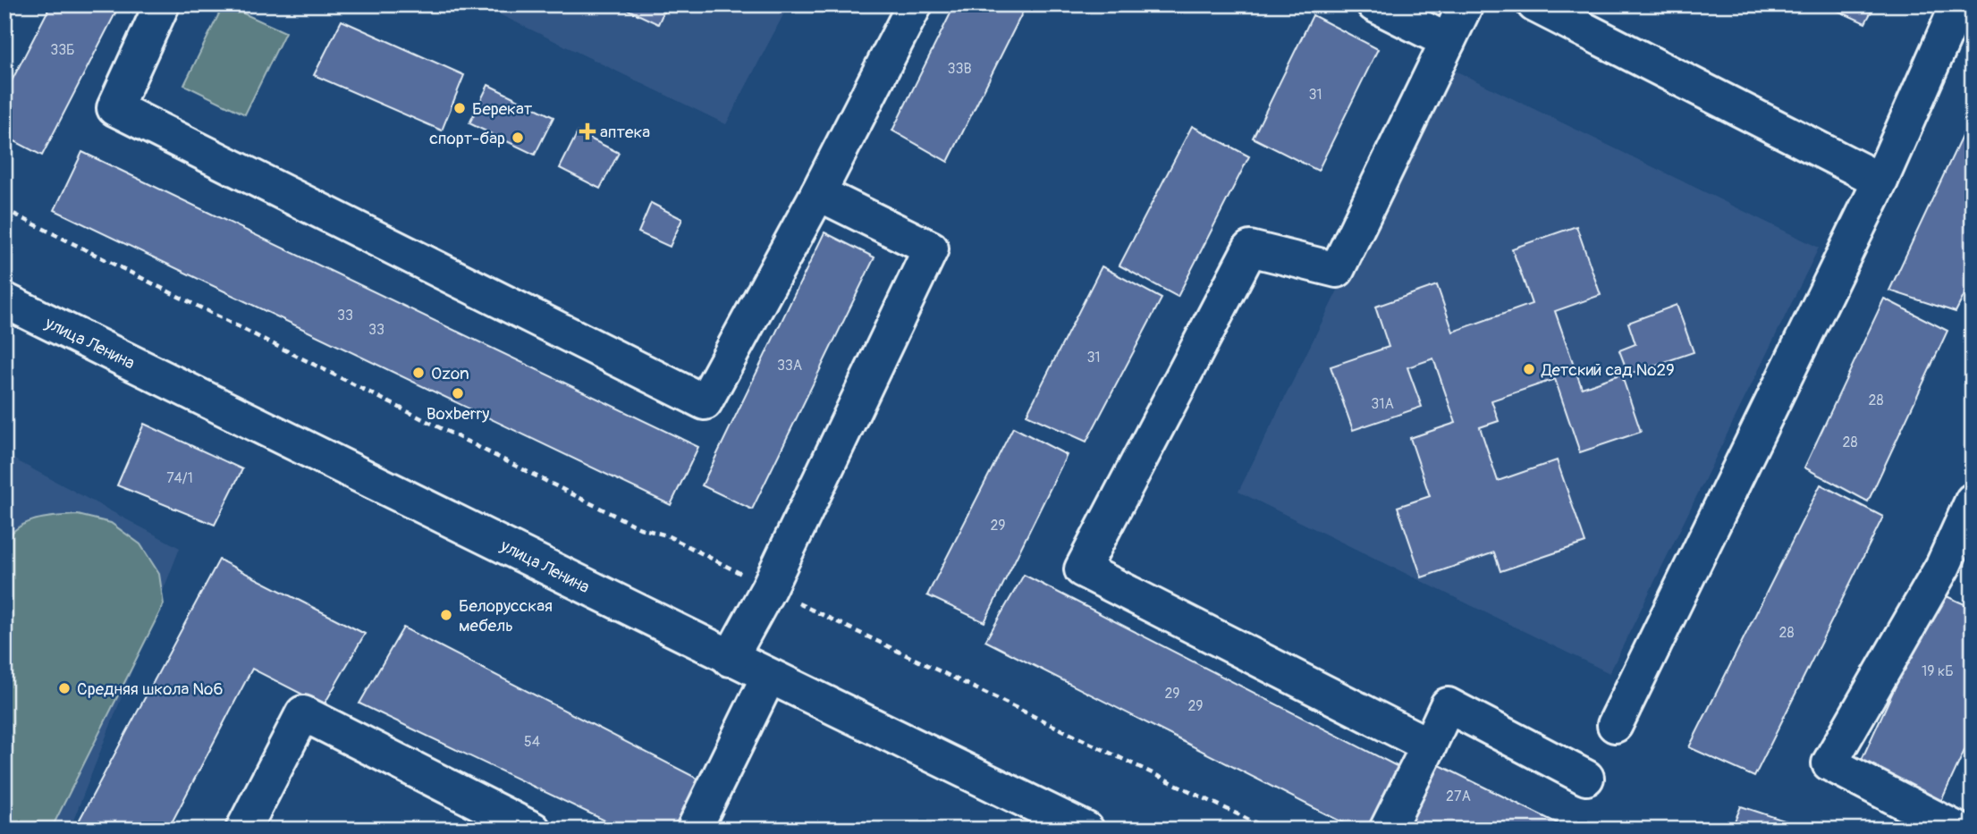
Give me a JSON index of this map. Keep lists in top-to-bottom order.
{
  "streets": {
    "street": ["улица Ленина"]
  },
  "places": {
    "other": [
      "Берекат",
      "спорт-бар",
      "Детский сад №29",
      "Ozon",
      "Boxberry",
      "Белорусская мебель",
      "Средняя школа №6"
    ],
    "health": ["аптека"]
  },
  "house_numbers": [
    "33Б",
    "33В",
    "31",
    "33",
    "33",
    "31",
    "33А",
    "28",
    "31А",
    "28",
    "74/1",
    "29",
    "28",
    "19 кБ",
    "29",
    "29",
    "54",
    "27А"
  ]
}
